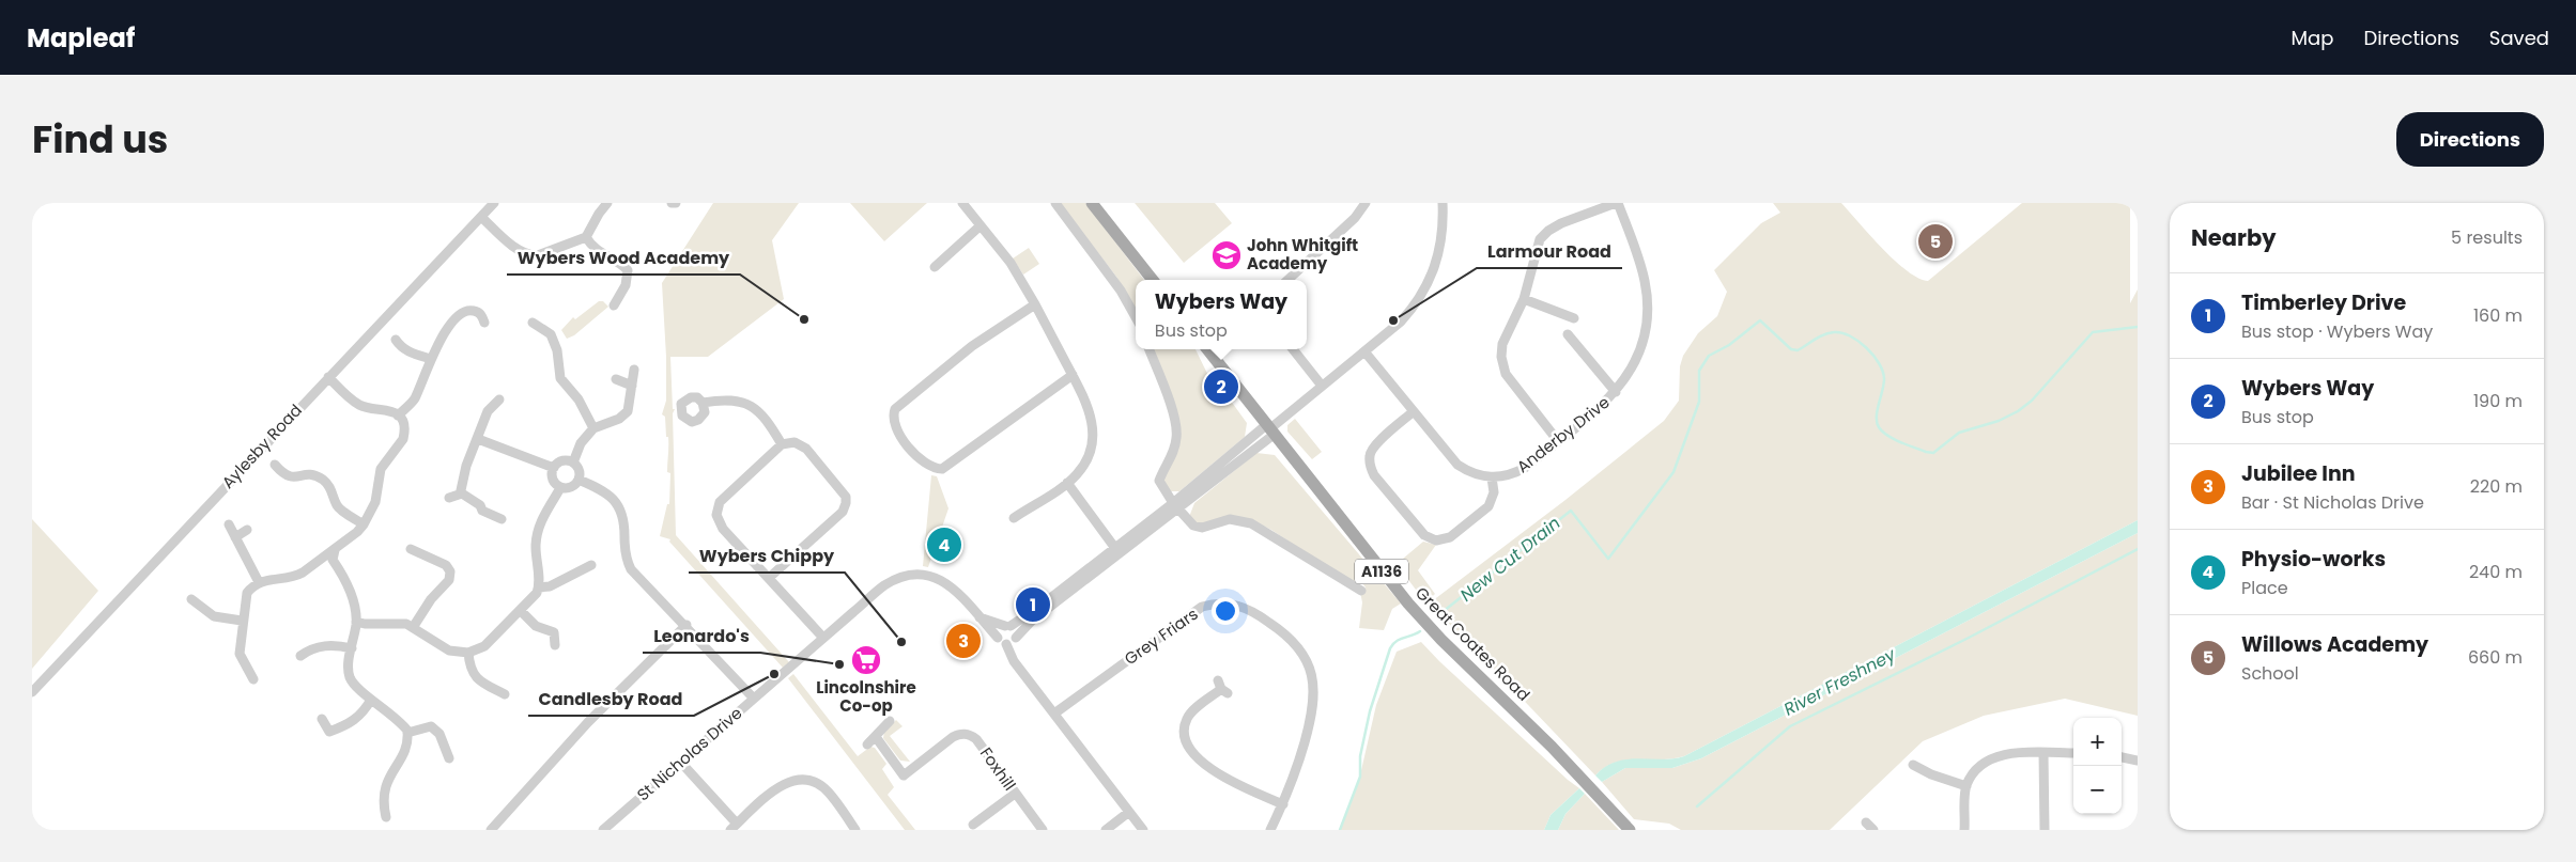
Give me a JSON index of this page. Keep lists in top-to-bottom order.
{
  "streets": {
    "main road": ["A1136", "Great Coates Road"],
    "street": [
      "Anderby Drive",
      "Aylesby Road",
      "Grey Friars",
      "St Nicholas Drive",
      "Foxhill"
    ]
  },
  "water": ["New Cut Drain", "River Freshney"],
  "places": {
    "school or university": ["John Whitgift Academy"],
    "other": [
      "Wybers Wood Academy",
      "Larmour Road",
      "Wybers Chippy",
      "Leonardo's",
      "Candlesby Road"
    ],
    "supermarket": ["Lincolnshire Co-op"]
  },
  "page": {
    "header": "Mapleaf",
    "nav": ["Map", "Directions", "Saved"],
    "title": "Find us",
    "buttons": "Directions",
    "heading": ["Nearby", "5 results"],
    "pins": [
      "5",
      "2",
      "4",
      "1",
      "3"
    ],
    "list": [
      {
        "mark": "1",
        "name": "Timberley Drive",
        "note": "Bus stop · Wybers Way",
        "value": "160 m"
      },
      {
        "mark": "2",
        "name": "Wybers Way",
        "note": "Bus stop",
        "value": "190 m"
      },
      {
        "mark": "3",
        "name": "Jubilee Inn",
        "note": "Bar · St Nicholas Drive",
        "value": "220 m"
      },
      {
        "mark": "4",
        "name": "Physio-works",
        "note": "Place",
        "value": "240 m"
      },
      {
        "mark": "5",
        "name": "Willows Academy",
        "note": "School",
        "value": "660 m"
      }
    ],
    "popup": ["Wybers Way", "Bus stop"],
    "map_buttons": ["+", "−"]
  }
}
